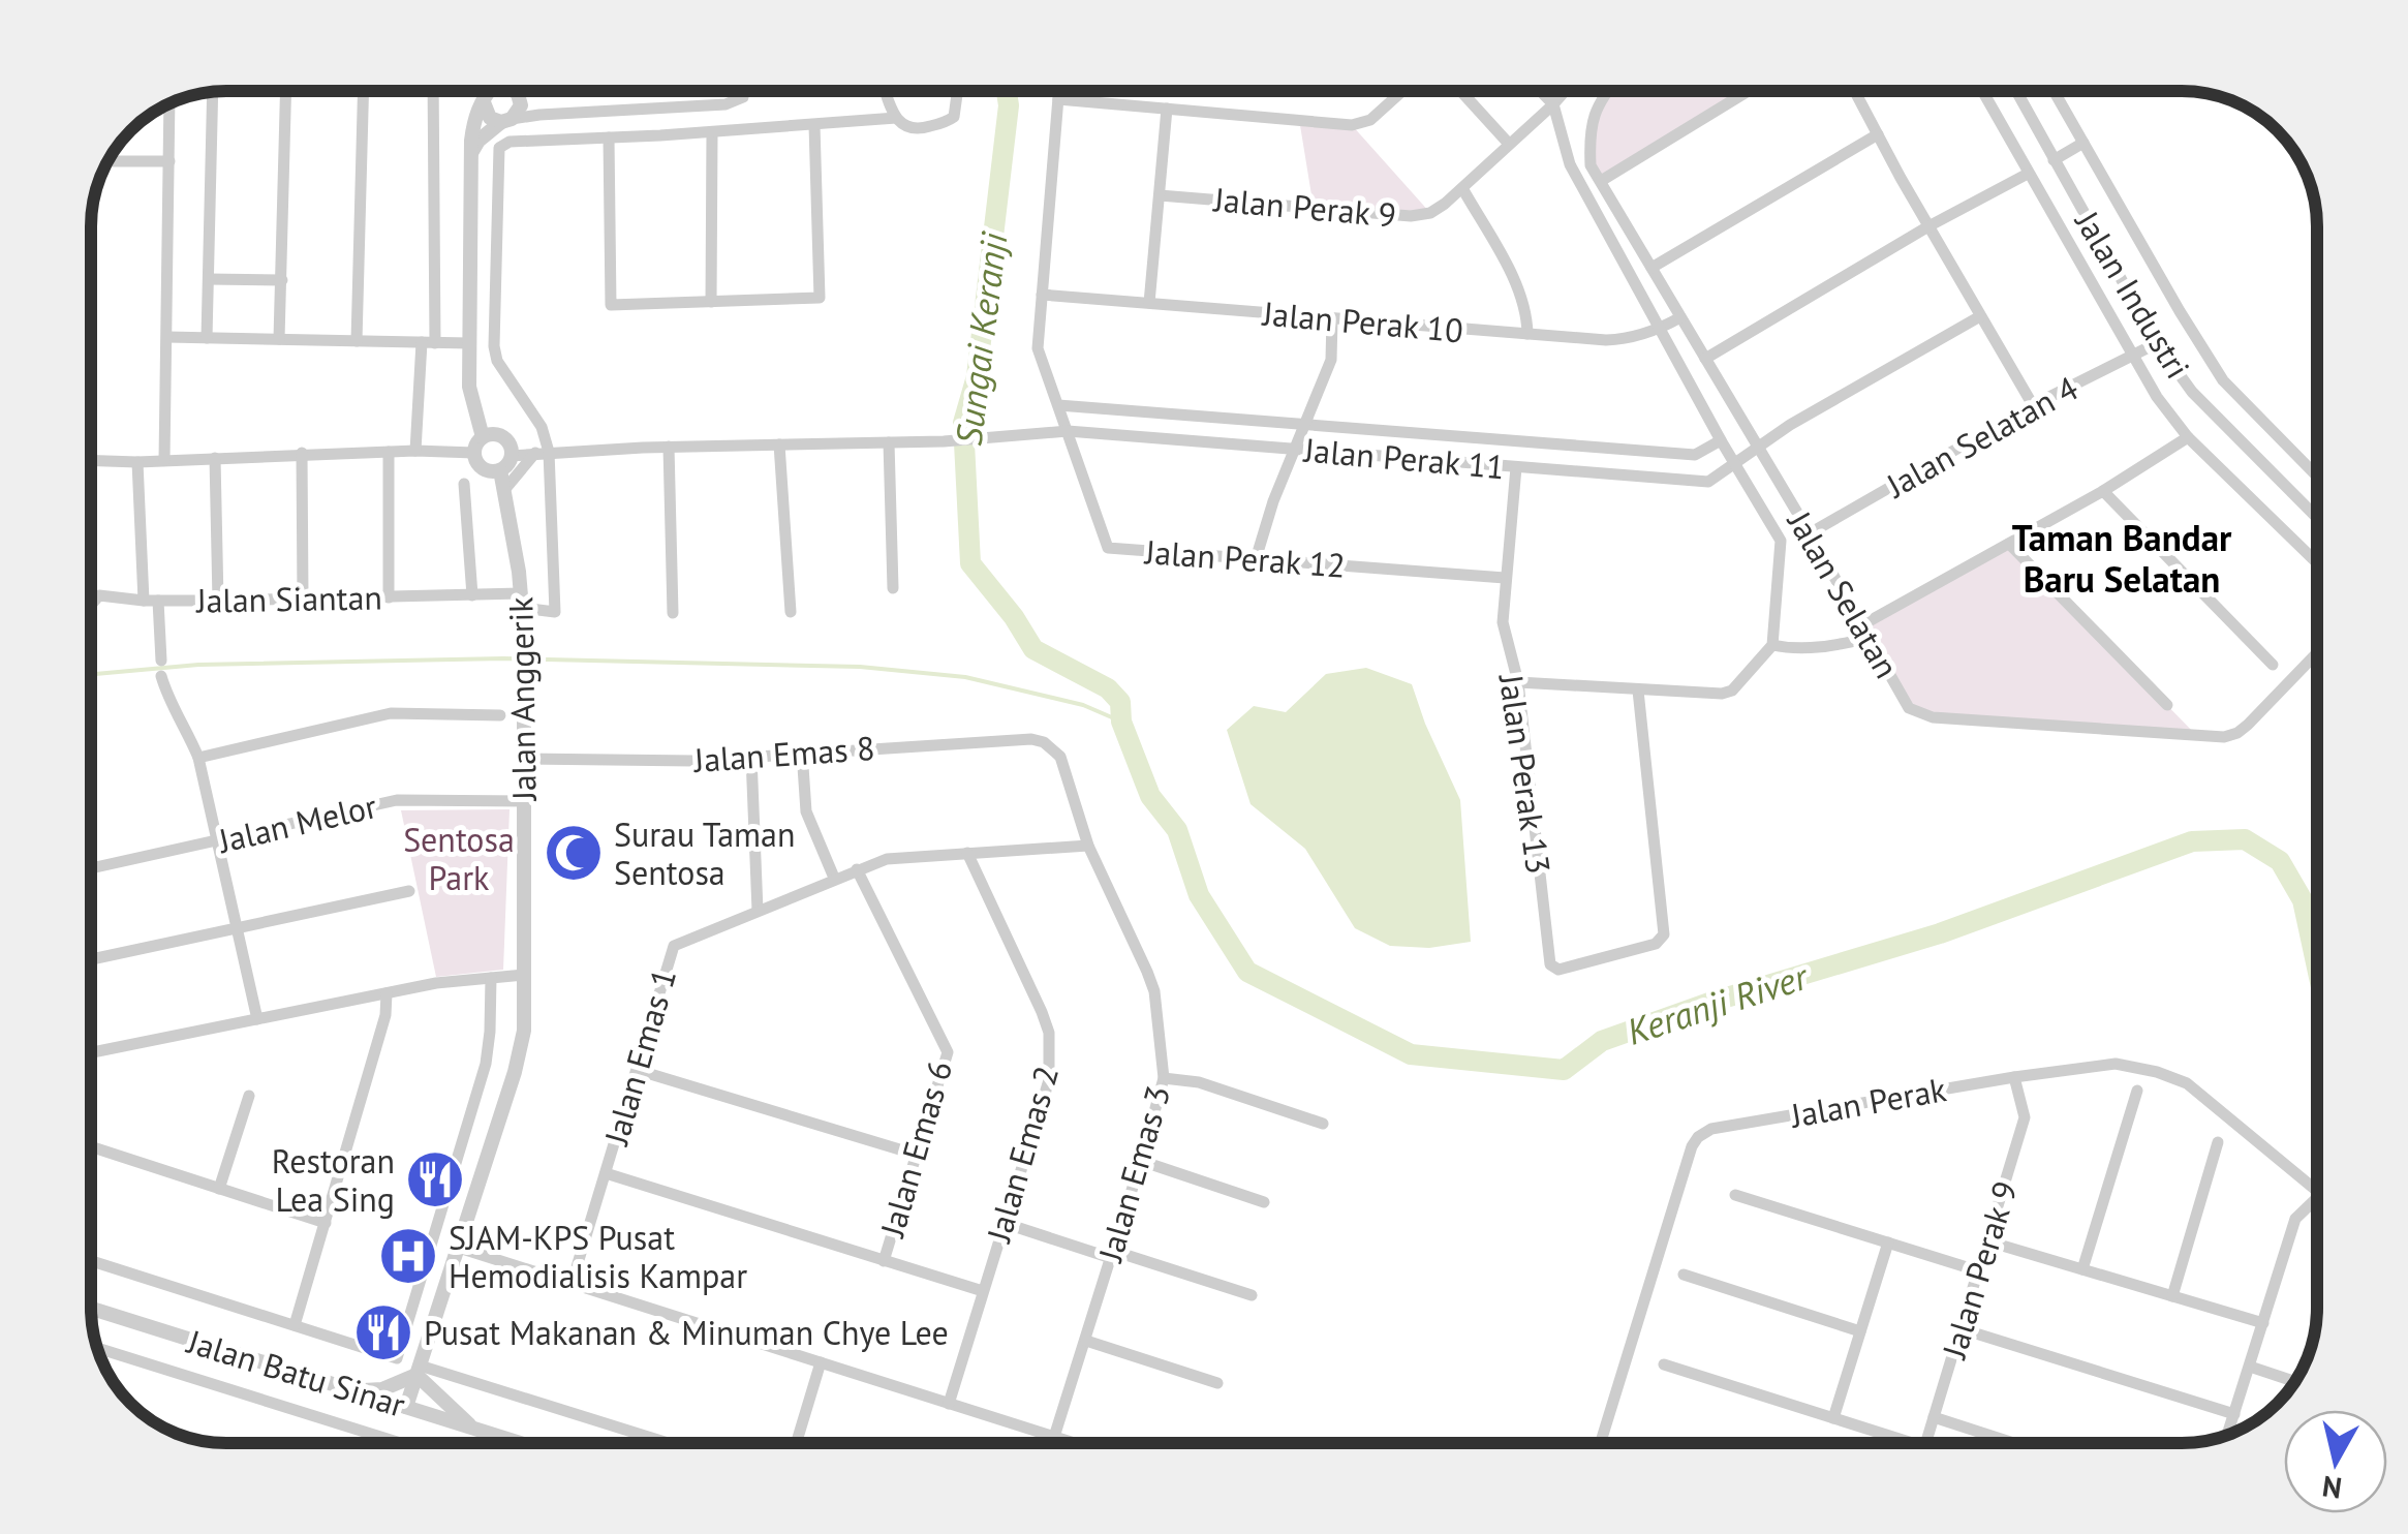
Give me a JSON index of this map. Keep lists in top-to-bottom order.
{
  "streets": {
    "street": [
      "Jalan Perak 9",
      "Jalan Industri",
      "Jalan Perak 10",
      "Jalan Selatan 4",
      "Jalan Perak 11",
      "Jalan Perak 12",
      "Jalan Selatan",
      "Jalan Siantan",
      "Jalan Anggerik",
      "Jalan Emas 8",
      "Jalan Perak 13",
      "Jalan Melor",
      "Jalan Emas 1",
      "Jalan Perak",
      "Jalan Emas 6",
      "Jalan Emas 2",
      "Jalan Emas 3",
      "Jalan Batu Sinar"
    ]
  },
  "crossings": [
    ["Jalan Perak 9", "Jalan Perak"],
    ["Jalan Industri", "Jalan Selatan 4"],
    ["Jalan Perak 10", "Jalan Selatan"],
    ["Jalan Selatan 4", "Jalan Selatan"],
    ["Jalan Perak 11", "Jalan Perak 12"],
    ["Jalan Perak 11", "Jalan Siantan"],
    ["Jalan Perak 11", "Jalan Anggerik"],
    ["Jalan Perak 11", "Jalan Perak 13"],
    ["Jalan Perak 12", "Jalan Perak 13"],
    ["Jalan Siantan", "Jalan Anggerik"],
    ["Jalan Anggerik", "Jalan Emas 8"],
    ["Jalan Anggerik", "Jalan Melor"],
    ["Jalan Anggerik", "Jalan Batu Sinar"],
    ["Jalan Emas 8", "Jalan Emas 3"],
    ["Jalan Emas 1", "Jalan Emas 6"],
    ["Jalan Emas 1", "Jalan Emas 2"],
    ["Jalan Emas 1", "Jalan Emas 3"]
  ],
  "districts": ["Taman Bandar Baru Selatan"],
  "water": ["Sungai Keranji", "Keranji River"],
  "parks": ["Sentosa Park"],
  "places": {
    "mosque": ["Surau Taman Sentosa"],
    "restaurant": ["Restoran Lea Sing", "Pusat Makanan & Minuman Chye Lee"],
    "hospital": ["SJAM-KPS Pusat Hemodialisis Kampar"]
  },
  "north": "bottom"
}
